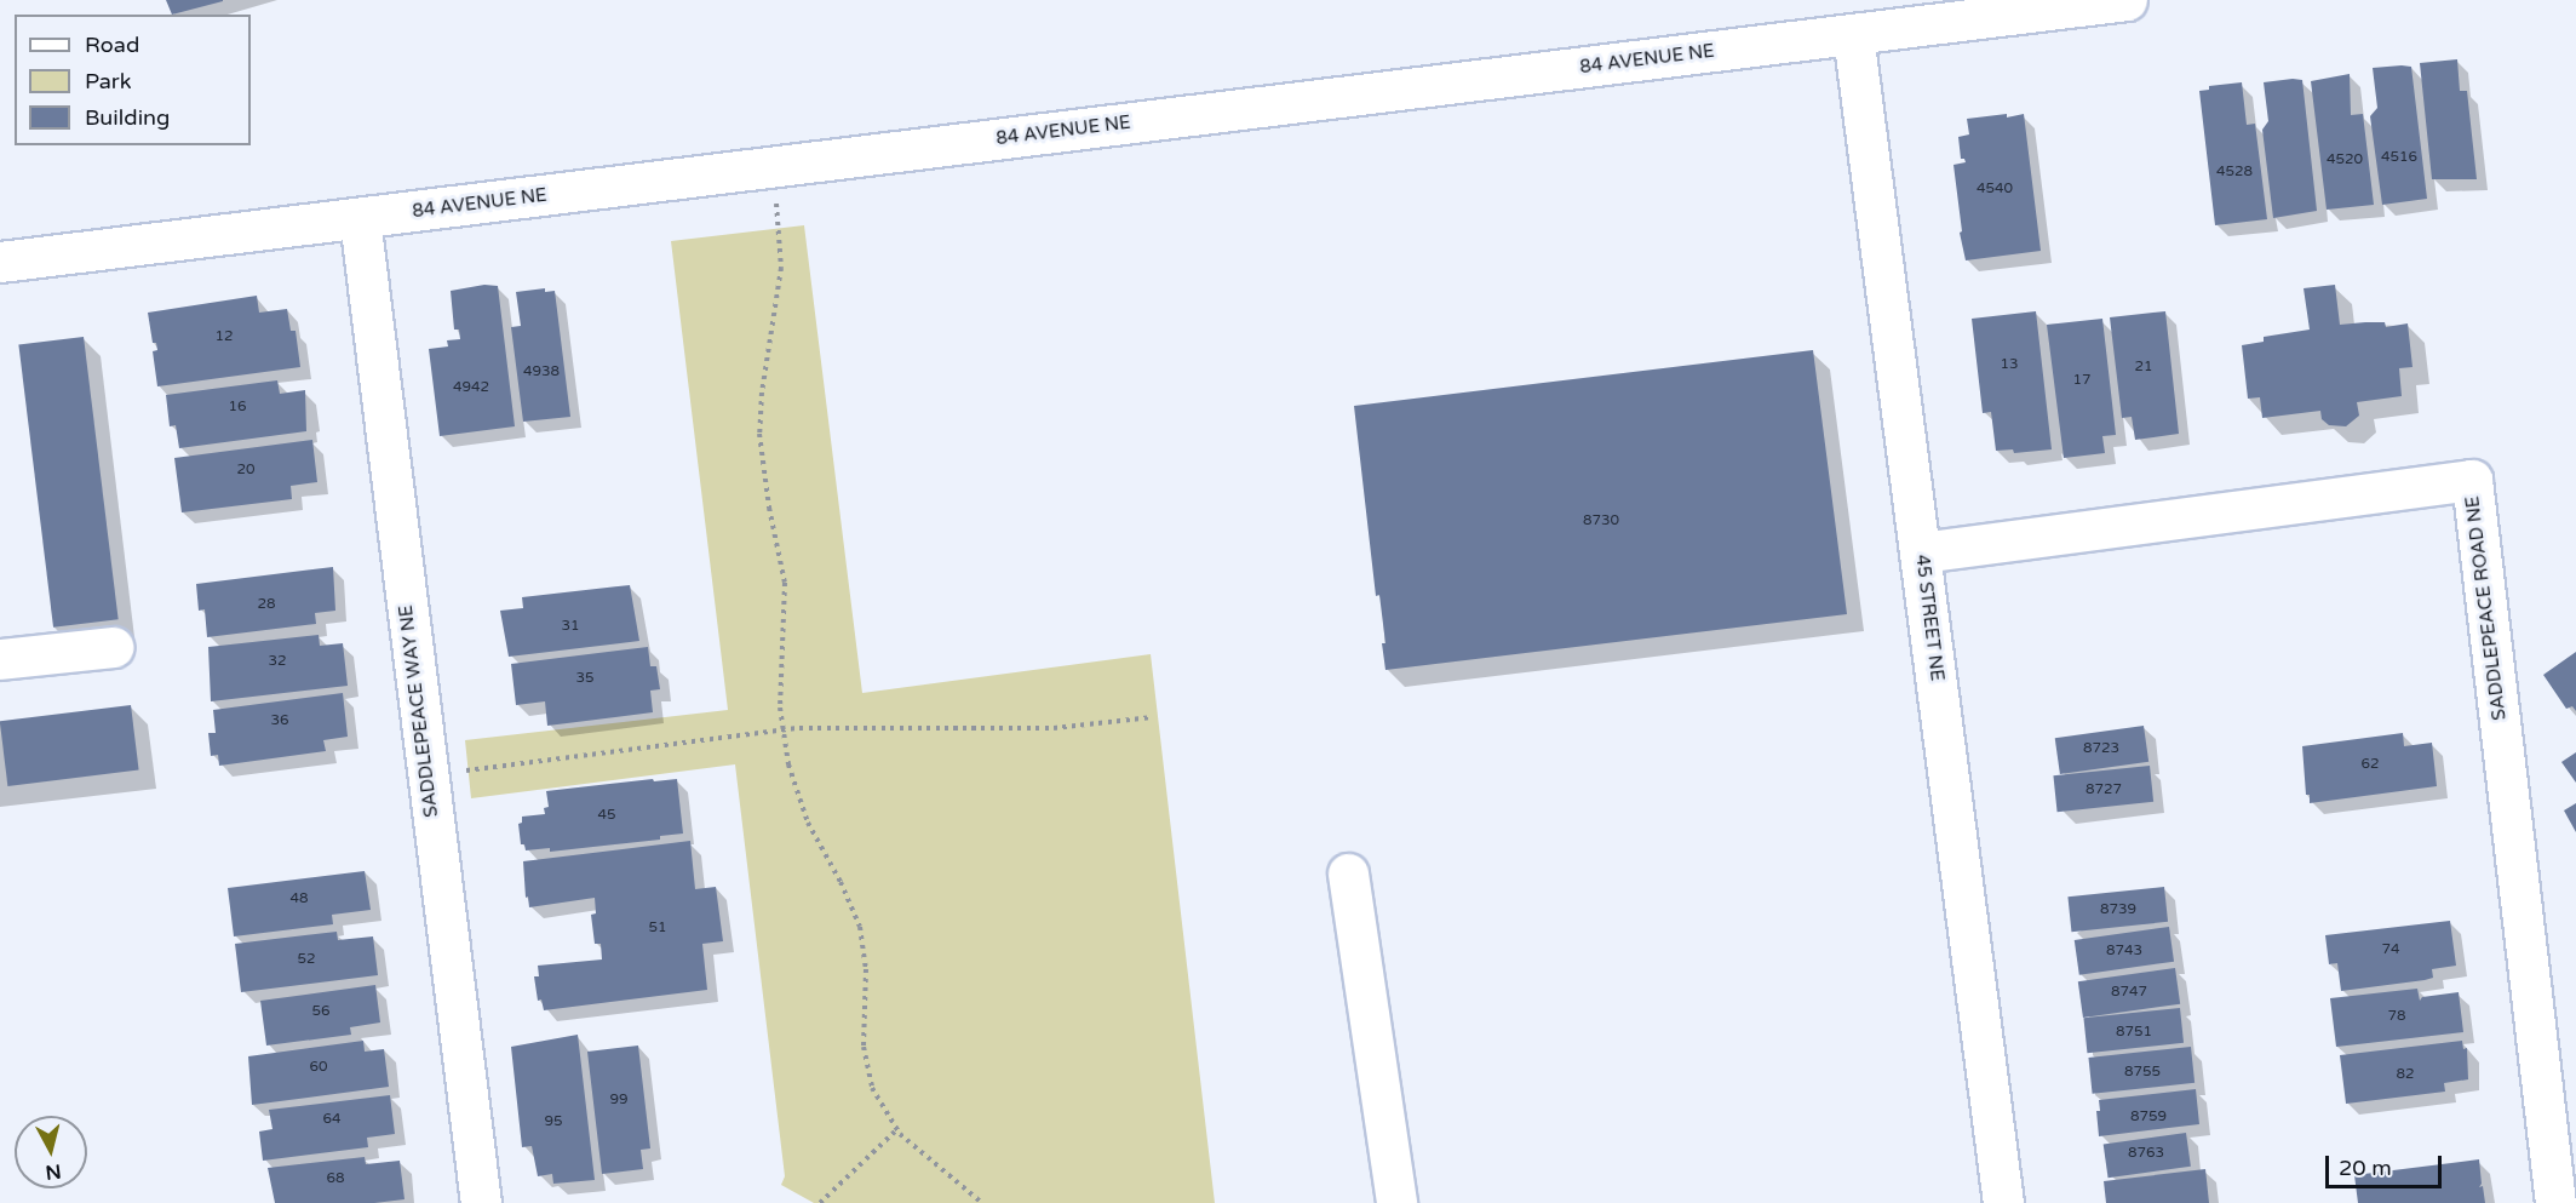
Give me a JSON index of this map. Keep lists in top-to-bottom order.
{
  "streets": {
    "street": [
      "84 AVENUE NE",
      "SADDLEPEACE ROAD NE",
      "45 STREET NE",
      "SADDLEPEACE WAY NE"
    ]
  },
  "crossings": [
    ["84 AVENUE NE", "45 STREET NE"],
    ["84 AVENUE NE", "SADDLEPEACE WAY NE"],
    ["SADDLEPEACE ROAD NE", "45 STREET NE"]
  ],
  "house_numbers": [
    "4516",
    "4520",
    "4528",
    "4540",
    "12",
    "13",
    "21",
    "4938",
    "17",
    "4942",
    "16",
    "20",
    "8730",
    "28",
    "31",
    "32",
    "35",
    "36",
    "8723",
    "62",
    "8727",
    "45",
    "48",
    "8739",
    "51",
    "74",
    "8743",
    "52",
    "8747",
    "56",
    "78",
    "8751",
    "60",
    "8755",
    "82",
    "99",
    "8759",
    "64",
    "95",
    "8763",
    "68"
  ],
  "legend": ["Road", "Park", "Building"],
  "scale_bar": "20 m",
  "north": "bottom"
}
